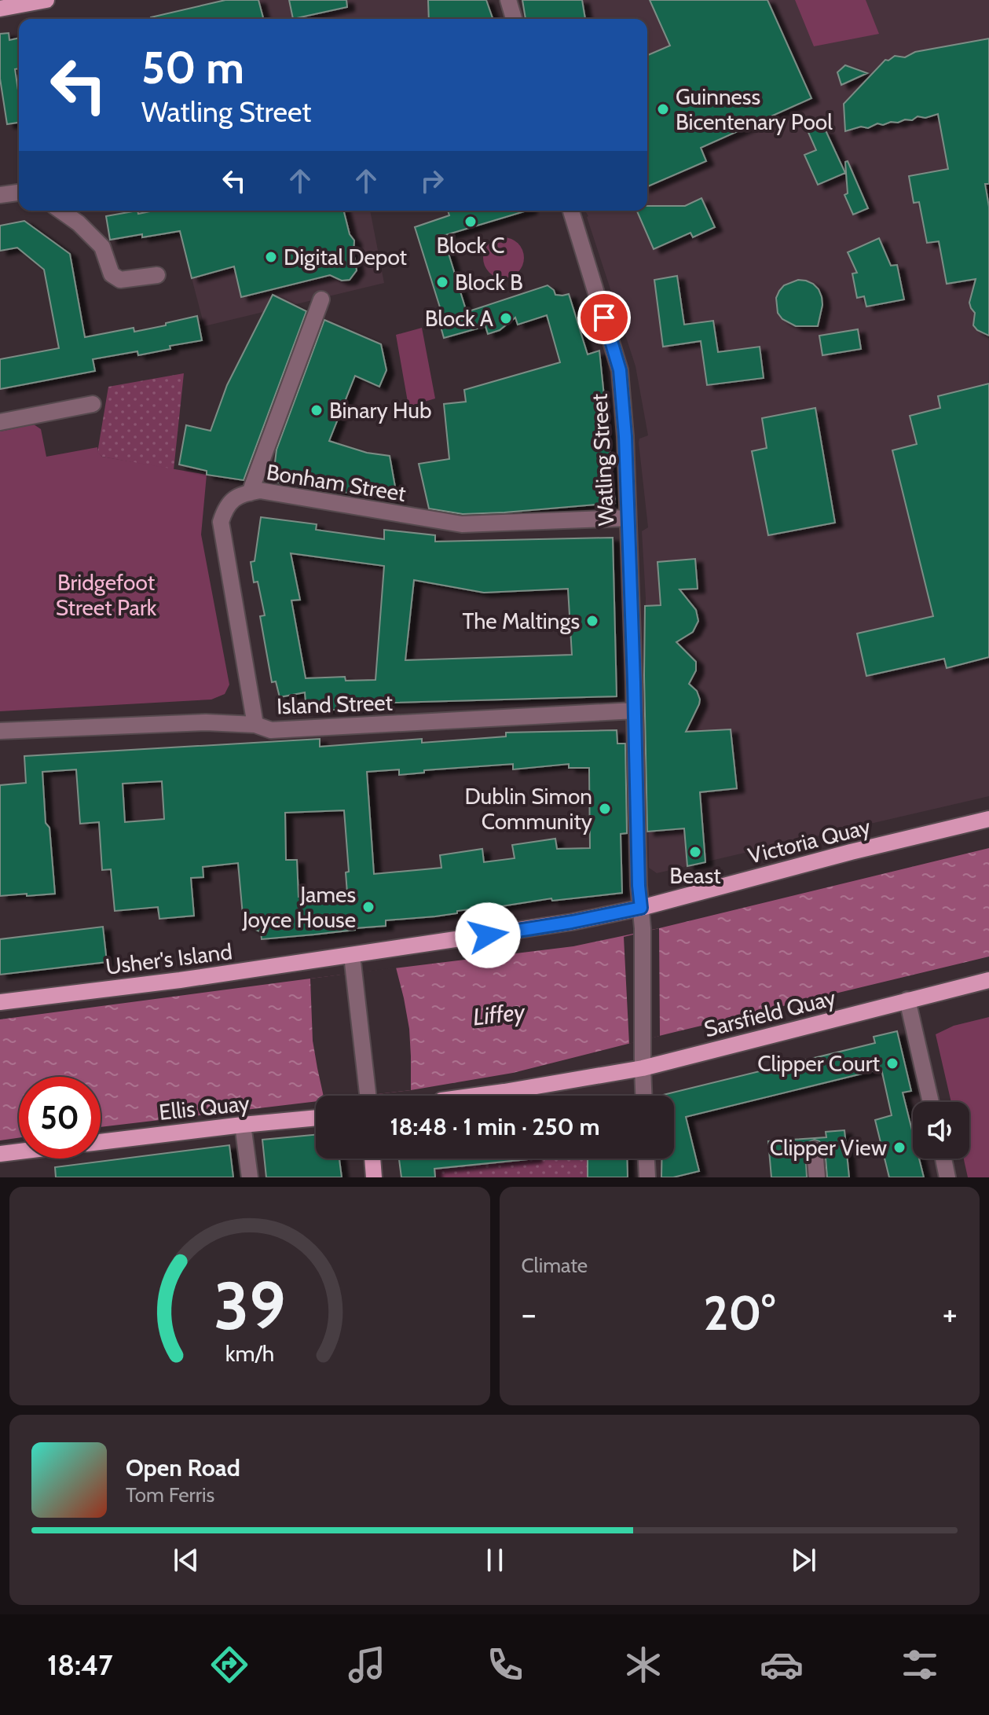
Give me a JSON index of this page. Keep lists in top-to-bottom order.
{
  "streets": {
    "main road": [
      "Victoria Quay",
      "Usher's Island",
      "Sarsfield Quay",
      "Ellis Quay"
    ],
    "street": ["Watling Street", "Bonham Street", "Island Street"]
  },
  "crossings": [
    ["Watling Street", "Bonham Street"],
    ["Watling Street", "Island Street"],
    ["Watling Street", "Victoria Quay"],
    ["Watling Street", "Usher's Island"],
    ["Watling Street", "Sarsfield Quay"],
    ["Bonham Street", "Island Street"],
    ["Victoria Quay", "Usher's Island"]
  ],
  "water": ["Liffey"],
  "parks": ["Bridgefoot Street Park"],
  "places": [
    "Guinness Bicentenary Pool",
    "Block C",
    "Digital Depot",
    "Block B",
    "Block A",
    "Binary Hub",
    "The Maltings",
    "Dublin Simon Community",
    "Beast",
    "James Joyce House",
    "Clipper Court",
    "Clipper View"
  ],
  "page": {
    "turn": ["50 m", "Watling Street"],
    "limit": "50",
    "trip": "18:48 · 1 min · 250 m",
    "tile": "Climate",
    "heat": ["−", "20°", "+"],
    "song": ["Open Road", "Tom Ferris"],
    "tabs": "18:47",
    "gauge": ["39", "km/h"]
  }
}
